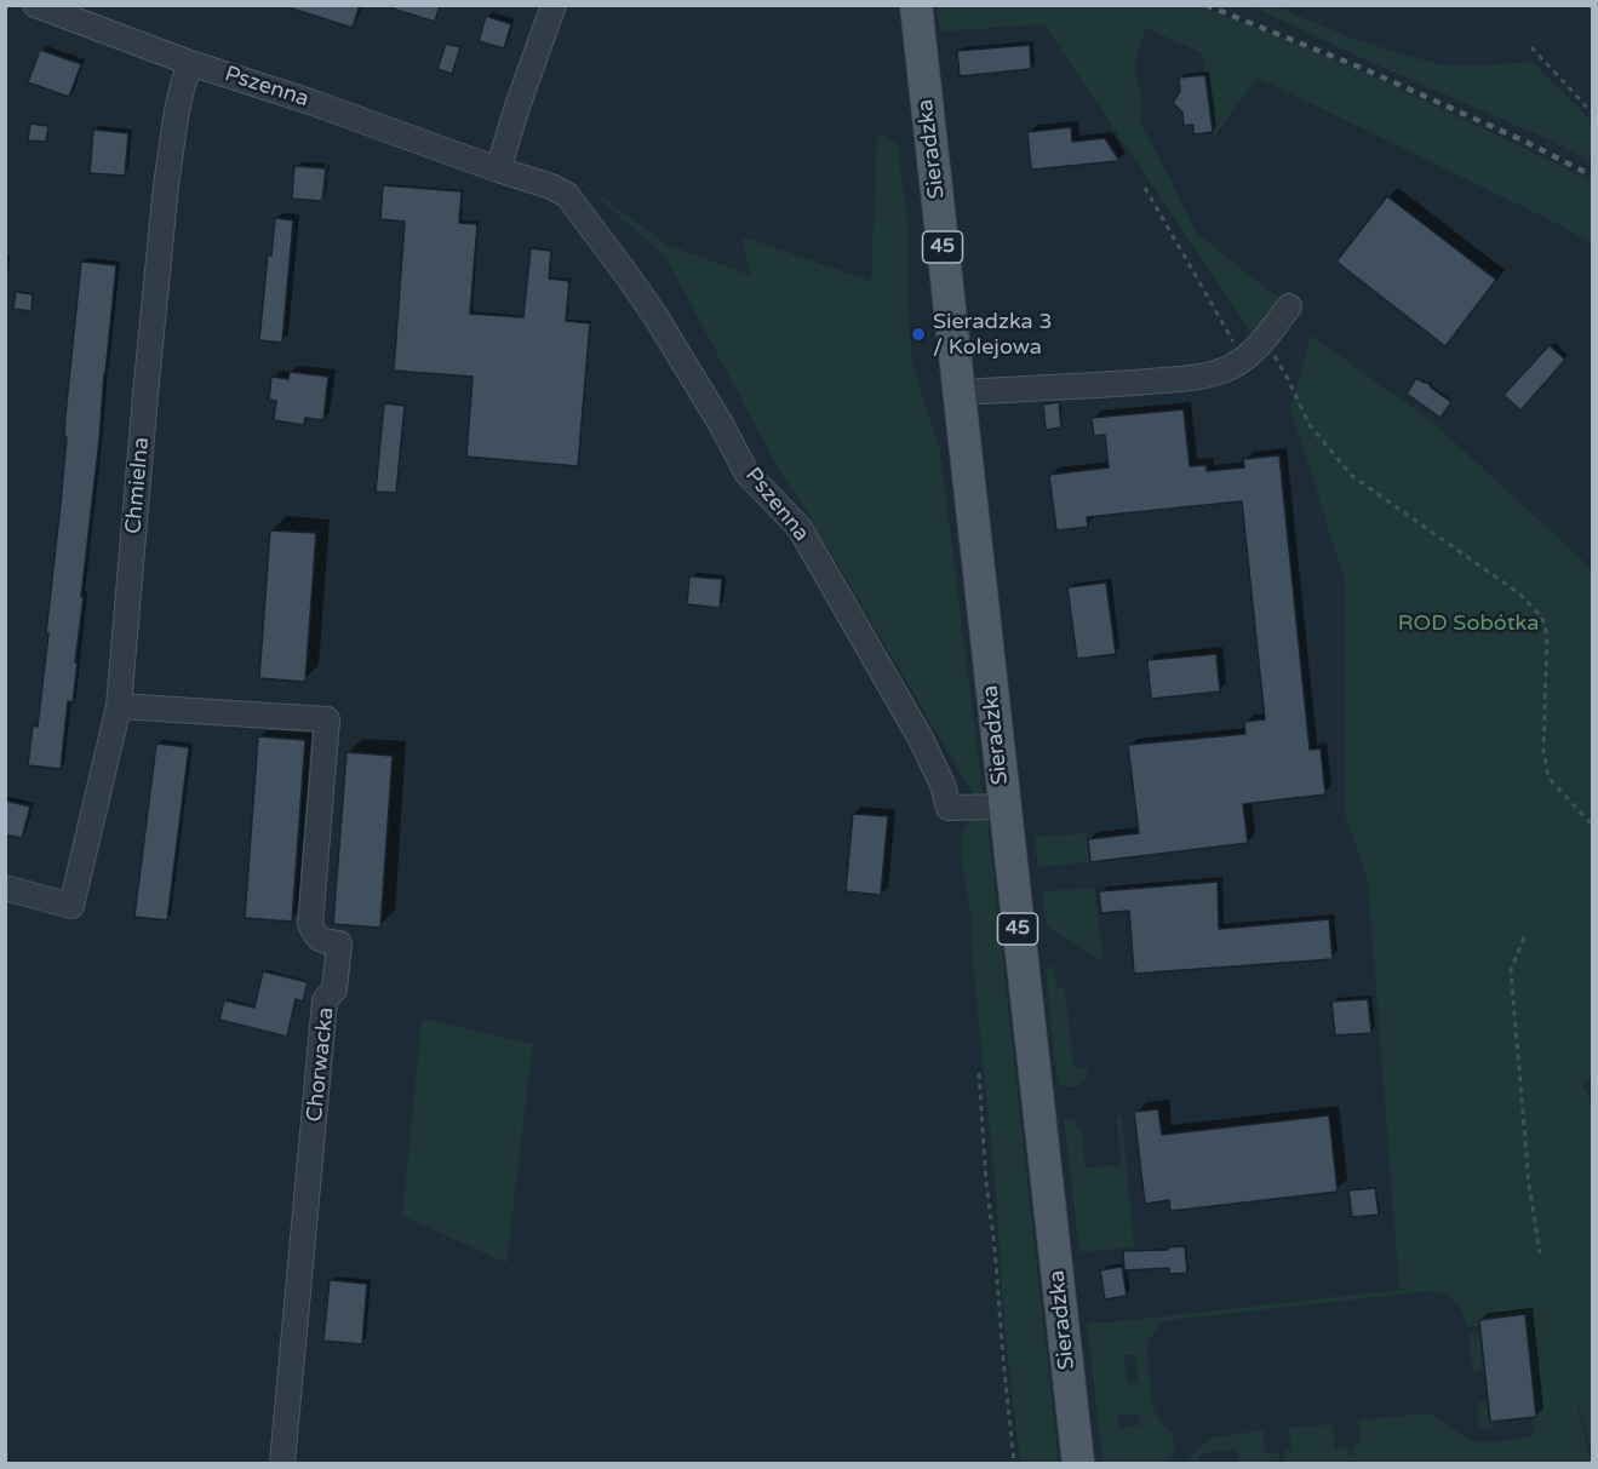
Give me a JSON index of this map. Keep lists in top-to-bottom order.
{
  "streets": {
    "main road": ["Sieradzka", "45"],
    "street": ["Pszenna", "Chmielna", "Chorwacka"]
  },
  "crossings": [
    ["Pszenna", "Sieradzka"],
    ["Pszenna", "Chmielna"],
    ["Chmielna", "Chorwacka"]
  ],
  "parks": ["ROD Sobótka"],
  "places": ["Sieradzka 3 / Kolejowa"]
}
